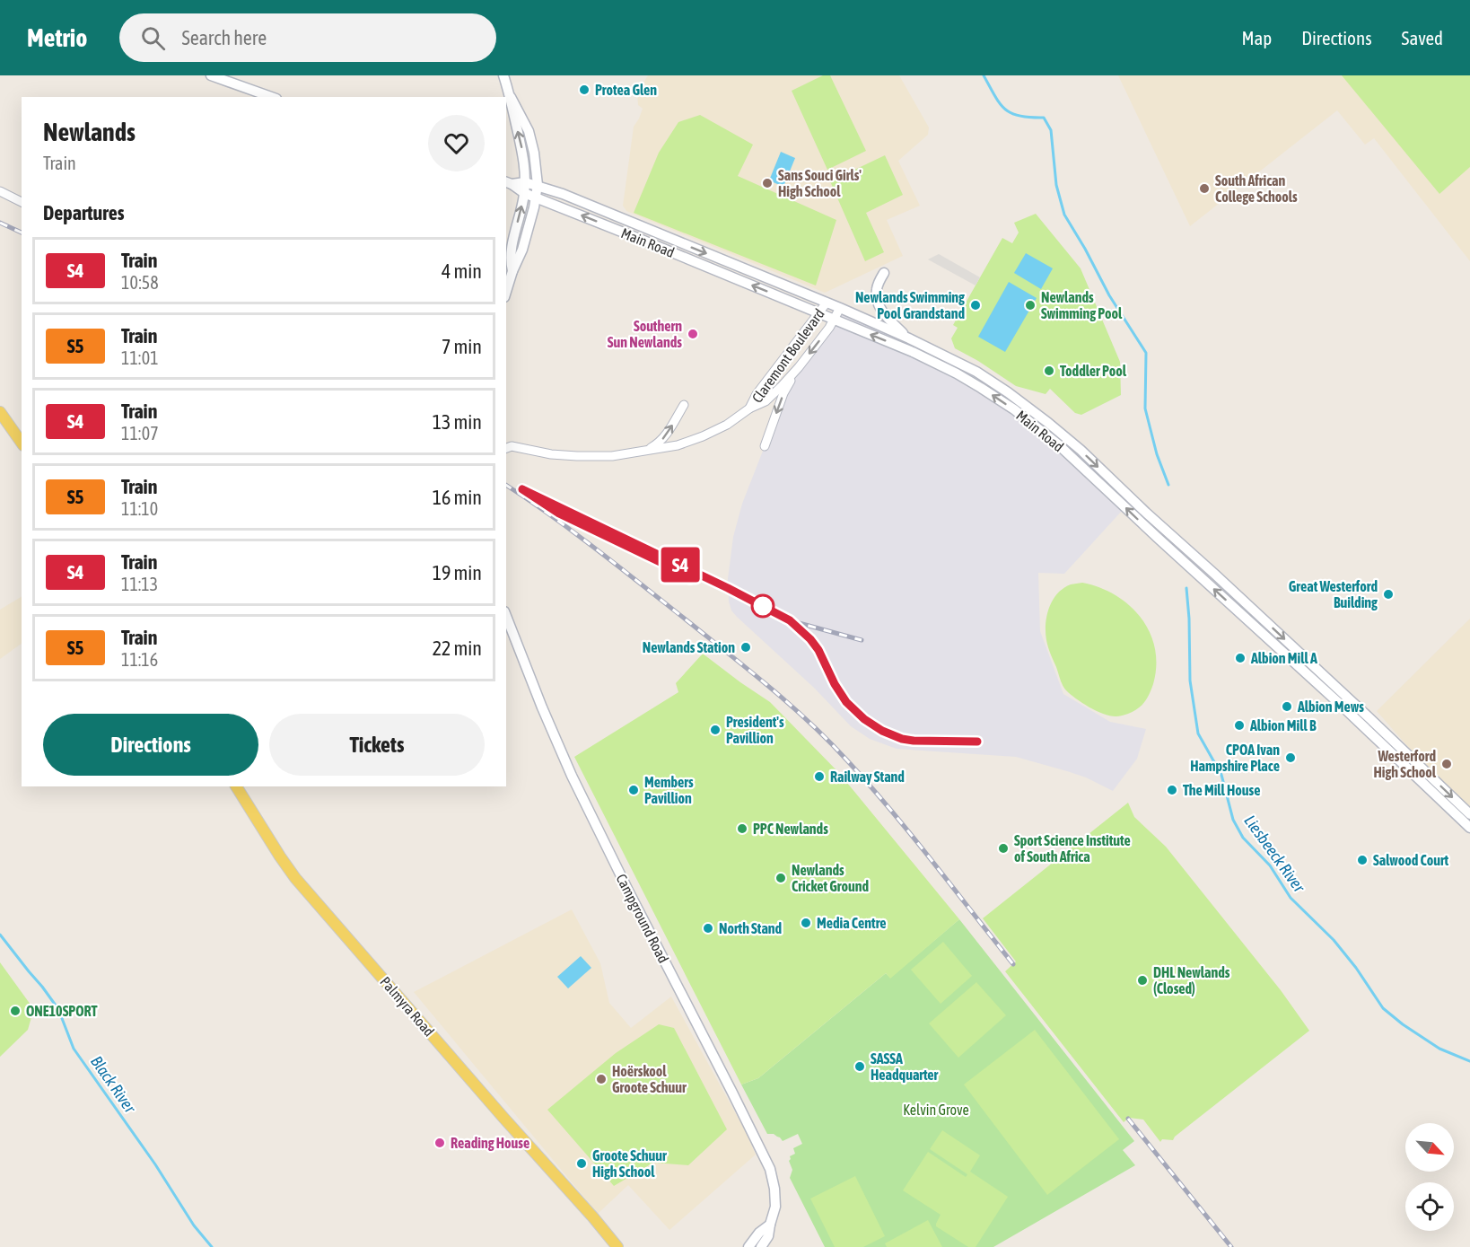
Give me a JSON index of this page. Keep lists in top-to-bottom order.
{
  "streets": {
    "main road": ["Main Road", "Campground Road", "Palmyra Road"],
    "street": ["Claremont Boulevard"]
  },
  "crossings": [
    ["Main Road", "Claremont Boulevard"]
  ],
  "water": ["Liesbeeck River", "Black River"],
  "parks": ["Kelvin Grove"],
  "places": [
    "Protea Glen",
    "Sans Souci Girls' High School",
    "South African College Schools",
    "Newlands Swimming Pool Grandstand",
    "Newlands Swimming Pool",
    "Southern Sun Newlands",
    "Toddler Pool",
    "Great Westerford Building",
    "Newlands Station",
    "Albion Mill A",
    "Albion Mews",
    "Albion Mill B",
    "President's Pavillion",
    "CPOA Ivan Hampshire Place",
    "Westerford High School",
    "Railway Stand",
    "Members Pavillion",
    "The Mill House",
    "PPC Newlands",
    "Sport Science Institute of South Africa",
    "Salwood Court",
    "Newlands Cricket Ground",
    "Media Centre",
    "North Stand",
    "DHL Newlands (Closed)",
    "ONE10SPORT",
    "SASSA Headquarter",
    "Hoërskool Groote Schuur",
    "Reading House",
    "Groote Schuur High School"
  ],
  "north": "bottom right",
  "page": {
    "header": "Metrio",
    "search": "Search here",
    "nav": ["Map", "Directions", "Saved"],
    "on_map": "S4",
    "heading": [
      ["Newlands", "Train"],
      "Departures"
    ],
    "list": [
      {
        "mark": "S4",
        "name": "Train",
        "note": "10:58",
        "value": "4 min"
      },
      {
        "mark": "S5",
        "name": "Train",
        "note": "11:01",
        "value": "7 min"
      },
      {
        "mark": "S4",
        "name": "Train",
        "note": "11:07",
        "value": "13 min"
      },
      {
        "mark": "S5",
        "name": "Train",
        "note": "11:10",
        "value": "16 min"
      },
      {
        "mark": "S4",
        "name": "Train",
        "note": "11:13",
        "value": "19 min"
      },
      {
        "mark": "S5",
        "name": "Train",
        "note": "11:16",
        "value": "22 min"
      }
    ],
    "buttons": ["Directions", "Tickets"]
  }
}
